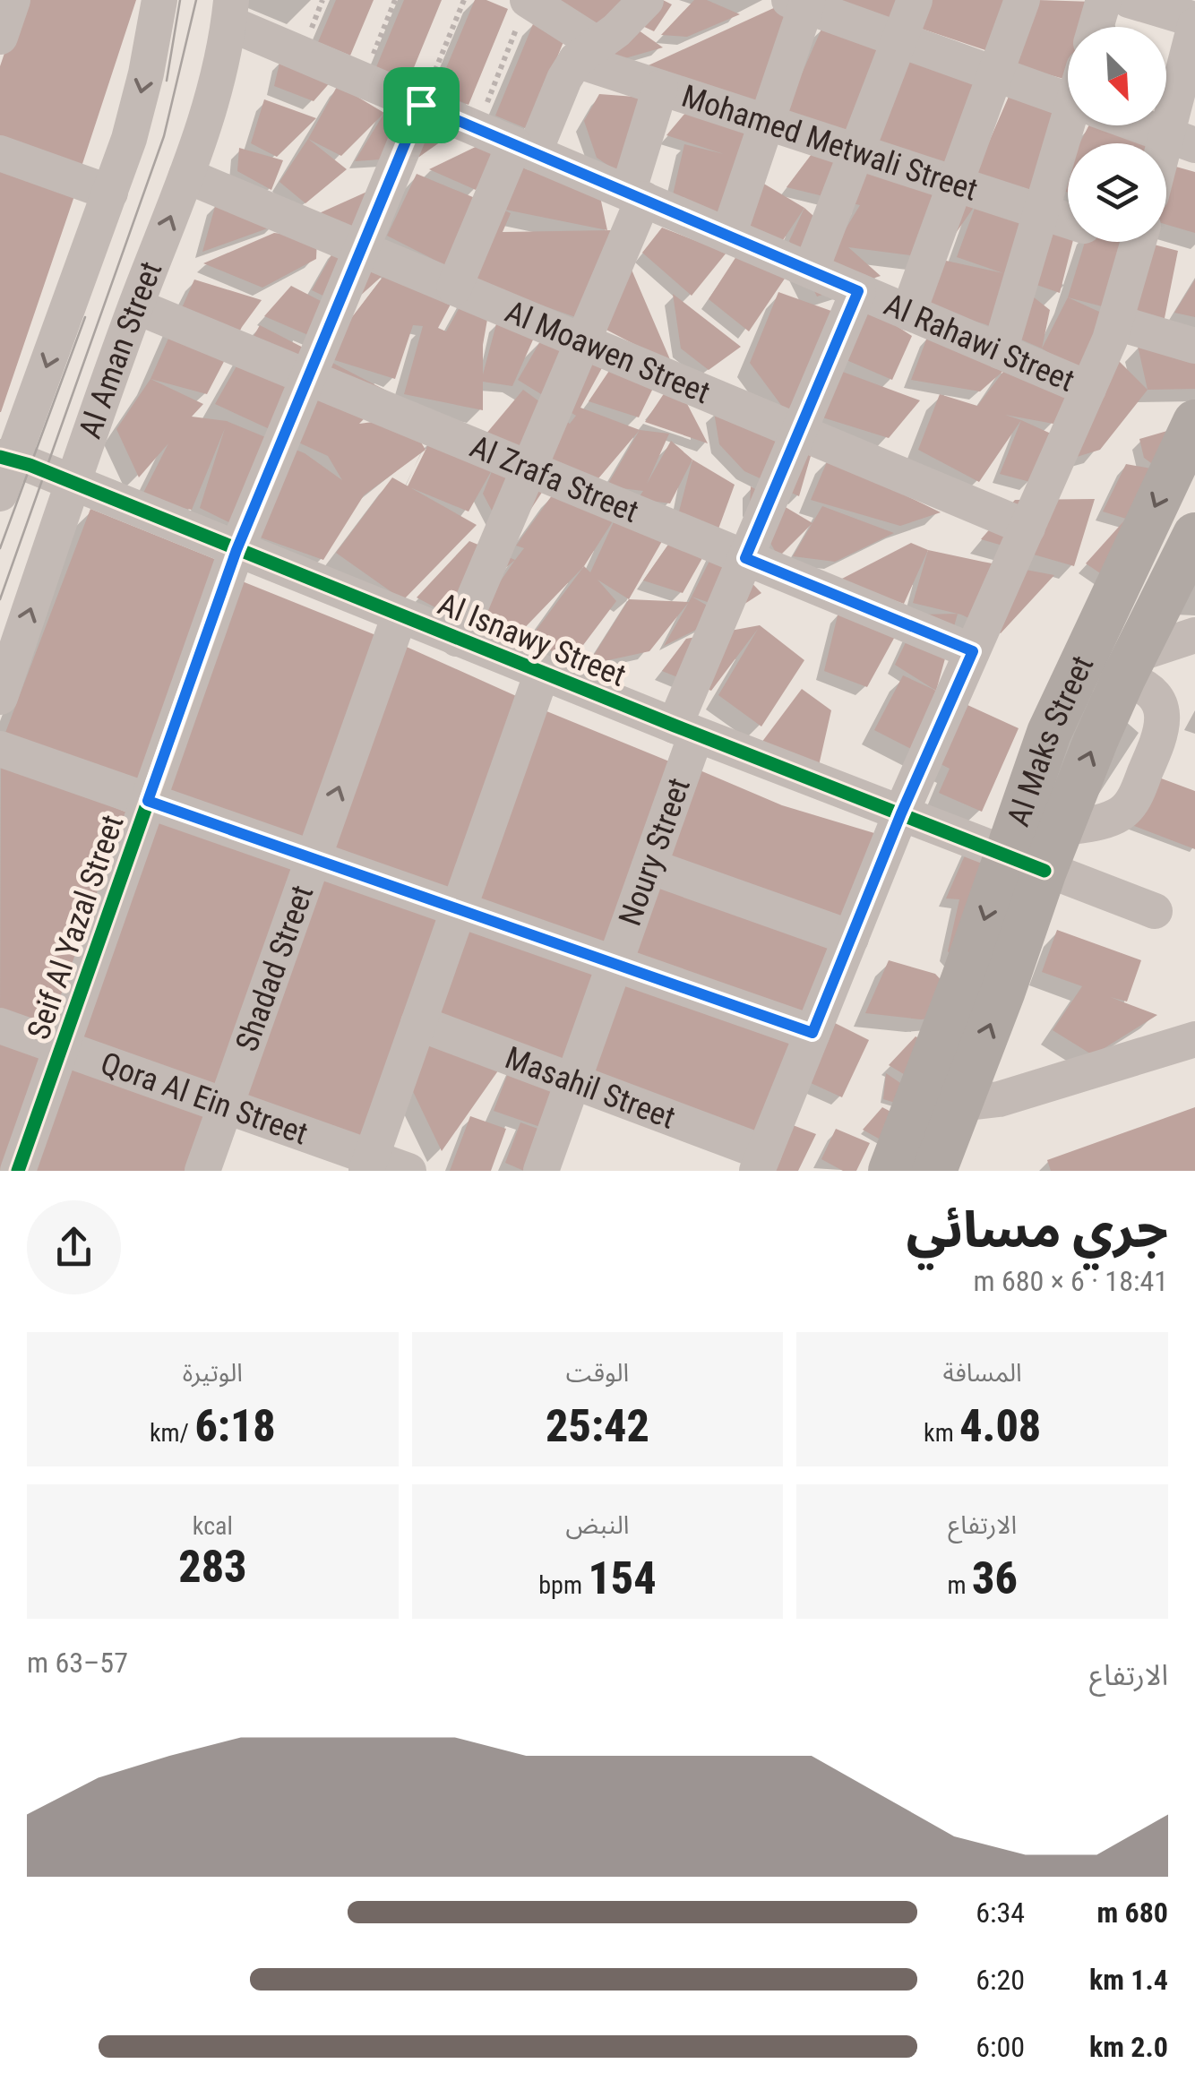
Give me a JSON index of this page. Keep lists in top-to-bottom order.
{
  "streets": {
    "main road": ["Al Maks Street"],
    "street": [
      "Mohamed Metwali Street",
      "Al Rahawi Street",
      "Al Aman Street",
      "Al Moawen Street",
      "Al Zrafa Street",
      "Al Isnawy Street",
      "Noury Street",
      "Seif Al Yazal Street",
      "Shadad Street",
      "Masahil Street",
      "Qora Al Ein Street"
    ]
  },
  "crossings": [
    ["Al Rahawi Street", "Al Aman Street"],
    ["Al Rahawi Street", "Noury Street"],
    ["Al Rahawi Street", "Seif Al Yazal Street"],
    ["Al Aman Street", "Al Moawen Street"],
    ["Al Aman Street", "Al Zrafa Street"],
    ["Al Aman Street", "Al Isnawy Street"],
    ["Al Moawen Street", "Noury Street"],
    ["Al Moawen Street", "Seif Al Yazal Street"],
    ["Al Zrafa Street", "Noury Street"],
    ["Al Zrafa Street", "Seif Al Yazal Street"],
    ["Al Isnawy Street", "Al Maks Street"],
    ["Al Isnawy Street", "Noury Street"],
    ["Al Isnawy Street", "Seif Al Yazal Street"],
    ["Al Isnawy Street", "Shadad Street"],
    ["Noury Street", "Masahil Street"],
    ["Seif Al Yazal Street", "Qora Al Ein Street"],
    ["Shadad Street", "Qora Al Ein Street"]
  ],
  "north": "bottom right",
  "page": {
    "heading": ["جري مسائي", "18:41 · 6 × 680 m"],
    "stats": [
      ["المسافة", "4.08 km"],
      ["الوقت", "25:42"],
      ["الوتيرة", "6:18 /km"],
      ["الارتفاع", "36 m"],
      ["النبض", "154 bpm"],
      ["kcal", "283"]
    ],
    "chart": ["الارتفاع", "57–63 m"],
    "list": [
      {
        "name": "680 m",
        "note": "6:34"
      },
      {
        "name": "1.4 km",
        "note": "6:20"
      },
      {
        "name": "2.0 km",
        "note": "6:00"
      }
    ]
  }
}
